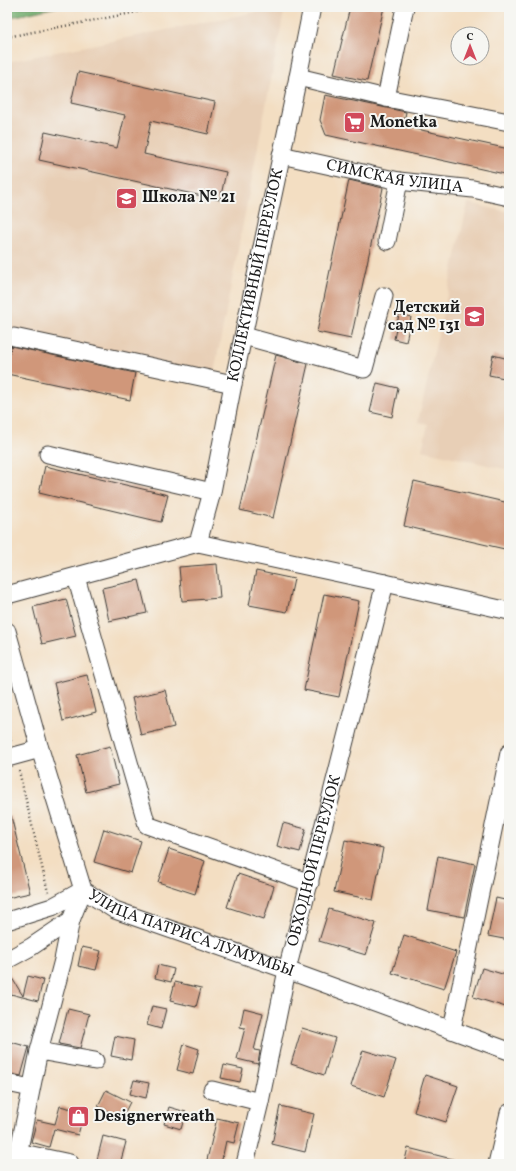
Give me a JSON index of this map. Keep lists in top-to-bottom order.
{
  "streets": {
    "street": [
      "СИМСКАЯ УЛИЦА",
      "КОЛЛЕКТИВНЫЙ ПЕРЕУЛОК",
      "ОБХОДНОЙ ПЕРЕУЛОК",
      "УЛИЦА ПАТРИСА ЛУМУМБЫ"
    ]
  },
  "crossings": [
    ["СИМСКАЯ УЛИЦА", "КОЛЛЕКТИВНЫЙ ПЕРЕУЛОК"],
    ["ОБХОДНОЙ ПЕРЕУЛОК", "УЛИЦА ПАТРИСА ЛУМУМБЫ"]
  ],
  "places": {
    "supermarket": ["Monetka"],
    "school or university": ["Школа № 21", "Детский сад № 131"],
    "shop": ["Designerwreath"]
  },
  "north": "top"
}
